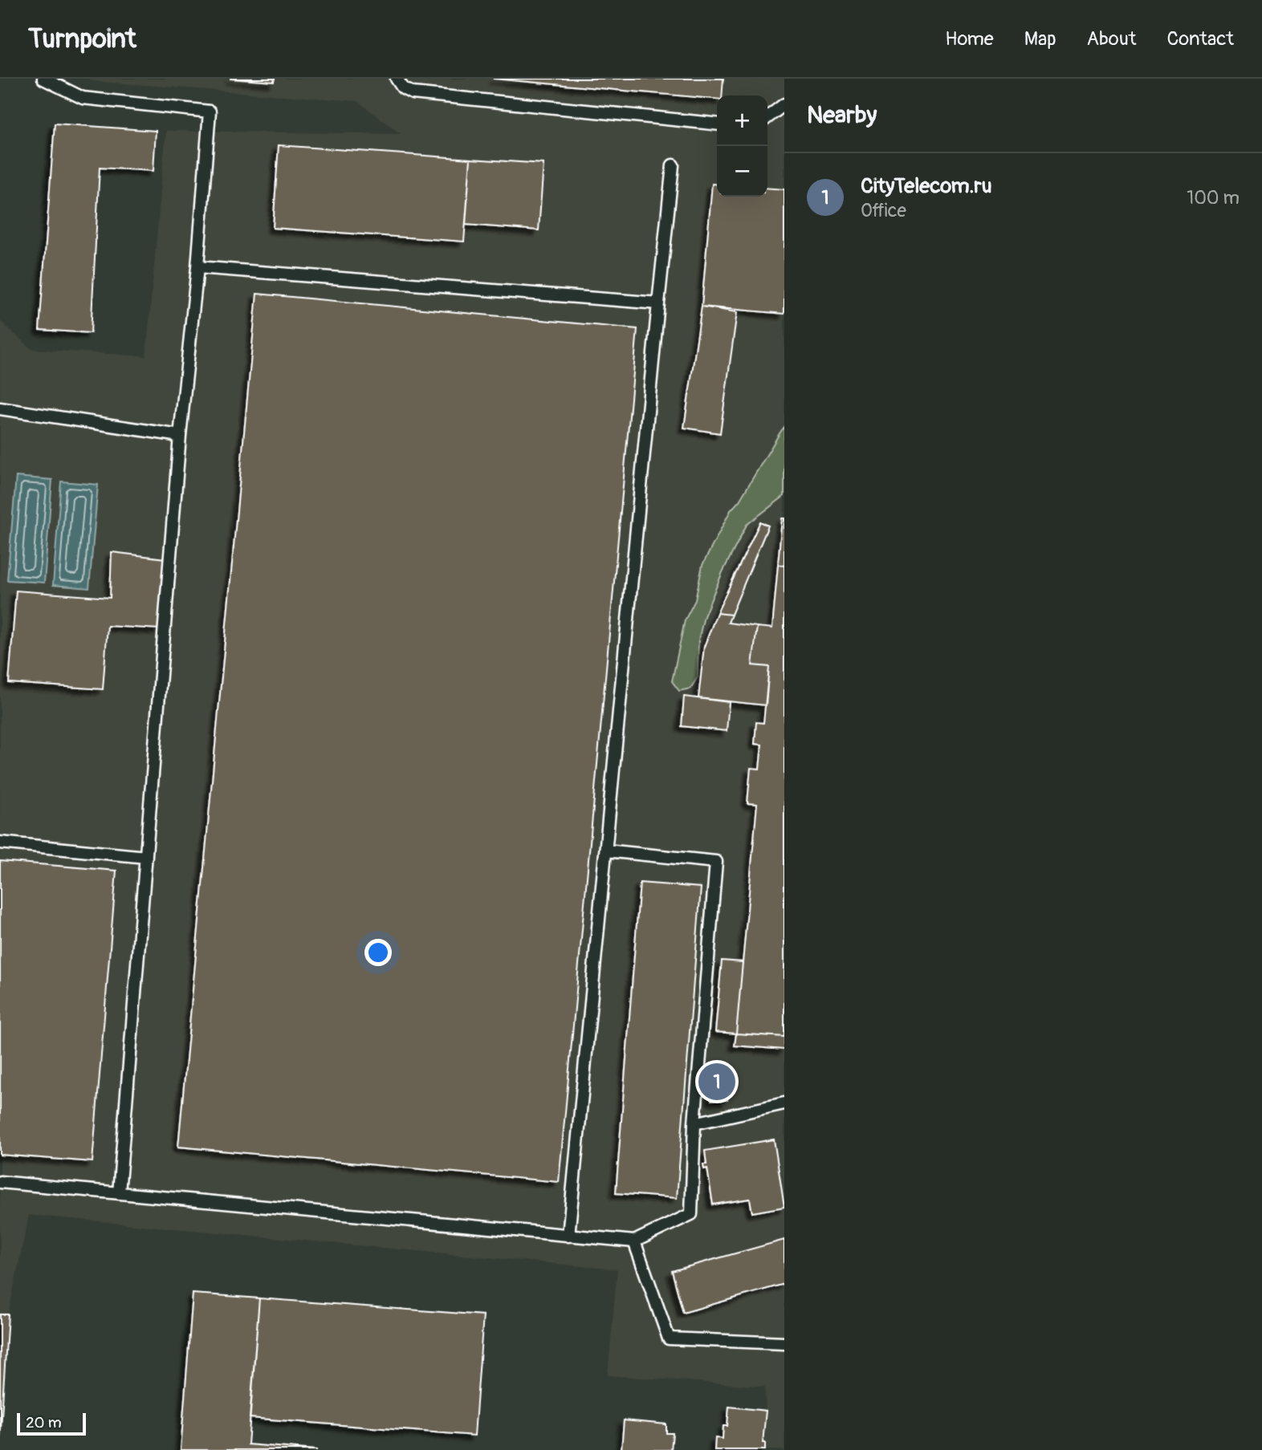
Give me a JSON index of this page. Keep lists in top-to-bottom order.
{
  "scale_bar": "20 m",
  "page": {
    "header": "Turnpoint",
    "nav": [
      "Home",
      "Map",
      "About",
      "Contact"
    ],
    "heading": "Nearby",
    "map_buttons": ["+", "−"],
    "list": [
      {
        "mark": "1",
        "name": "CityTelecom.ru",
        "note": "Office",
        "value": "100 m"
      }
    ],
    "pins": "1",
    "scale": "20 m"
  }
}
